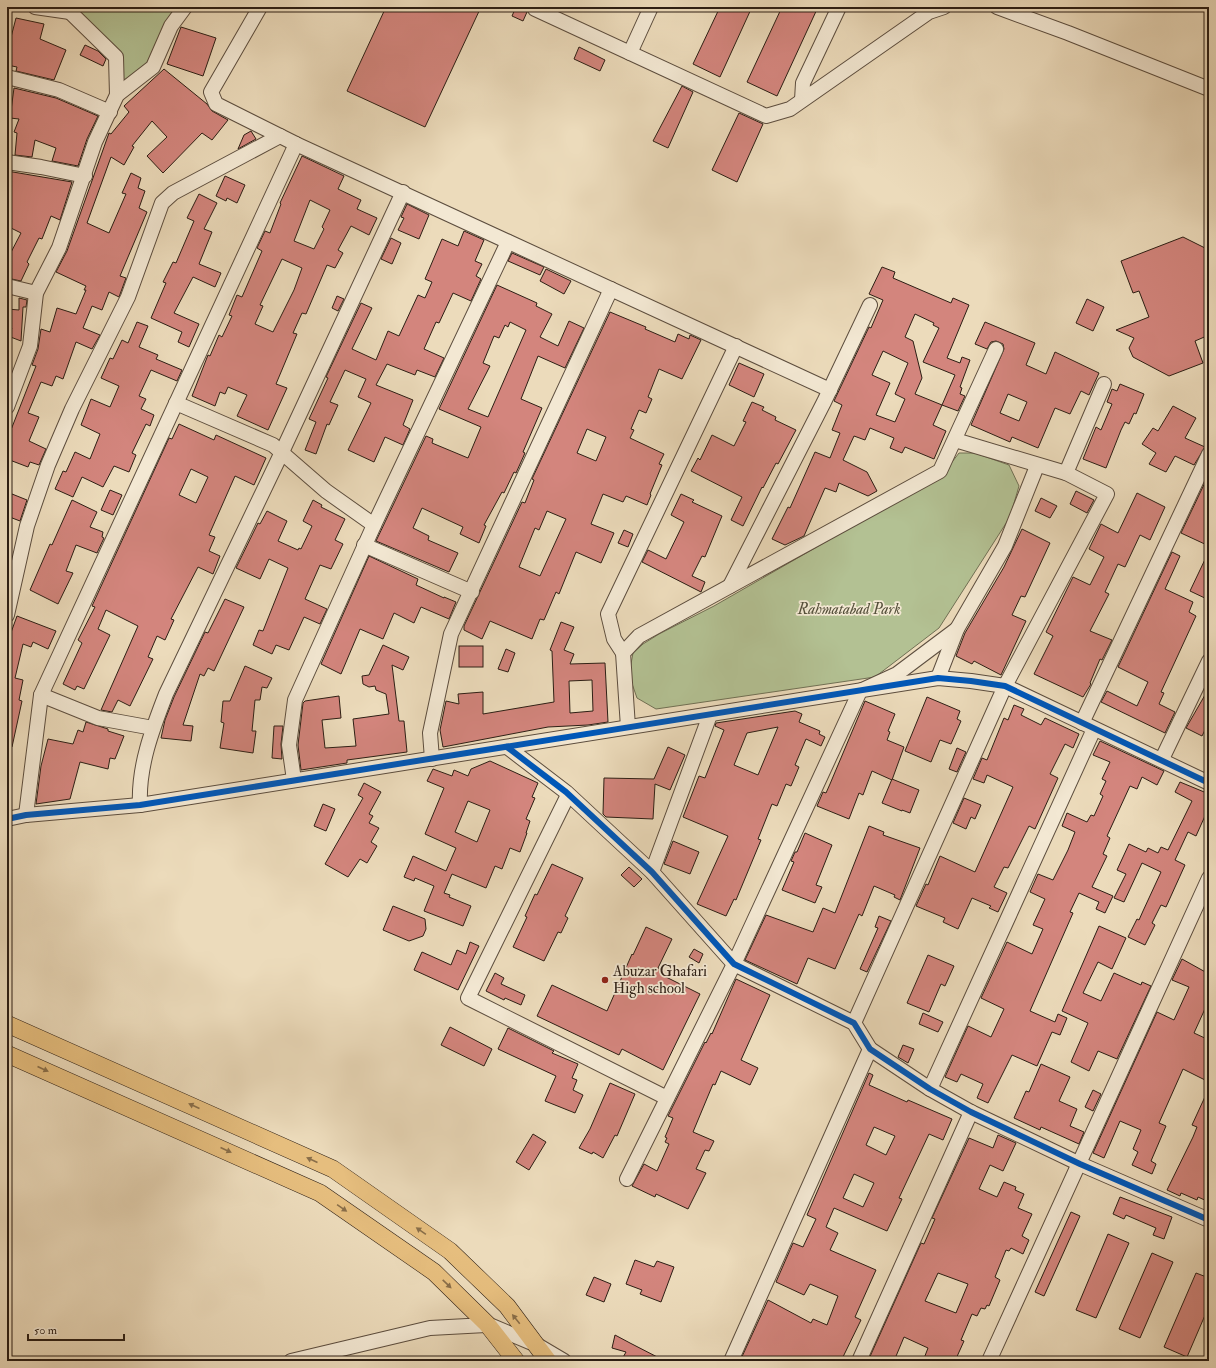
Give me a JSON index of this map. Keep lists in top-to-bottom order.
{
  "parks": ["Rahmatabad Park"],
  "places": ["Abuzar Ghafari High school"],
  "scale_bar": "50 m"
}
